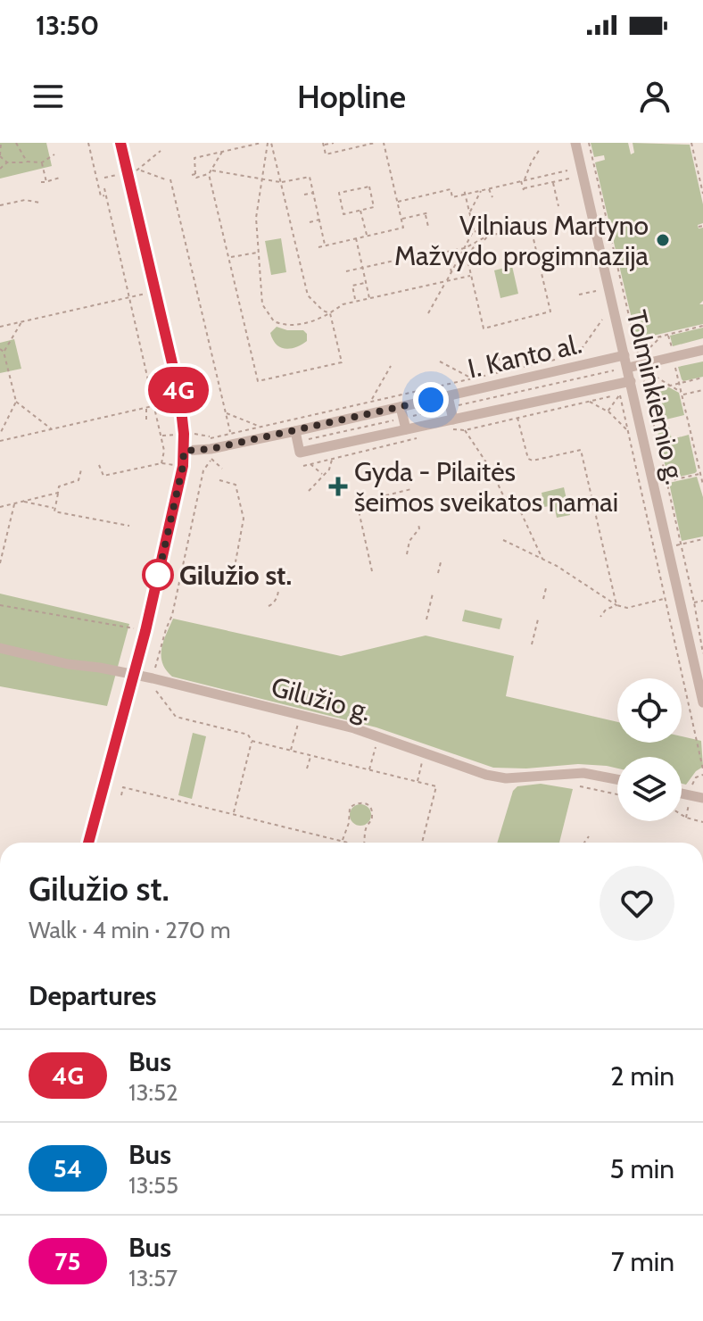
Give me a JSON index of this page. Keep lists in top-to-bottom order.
{
  "streets": {
    "street": ["I. Kanto al.", "Tolminkiemio g.", "Gilužio g."]
  },
  "crossings": [
    ["I. Kanto al.", "Tolminkiemio g."]
  ],
  "places": {
    "other": ["Vilniaus Martyno Mažvydo progimnazija", "Gilužio st."],
    "health": ["Gyda - Pilaitės šeimos sveikatos namai"]
  },
  "lines": ["bus line 4G"],
  "page": {
    "status": "13:50",
    "header": "Hopline",
    "on_map": "4G",
    "heading": [
      ["Gilužio st.", "Walk · 4 min · 270 m"],
      "Departures"
    ],
    "list": [
      {
        "mark": "4G",
        "name": "Bus",
        "note": "13:52",
        "value": "2 min"
      },
      {
        "mark": "54",
        "name": "Bus",
        "note": "13:55",
        "value": "5 min"
      },
      {
        "mark": "75",
        "name": "Bus",
        "note": "13:57",
        "value": "7 min"
      }
    ]
  }
}
